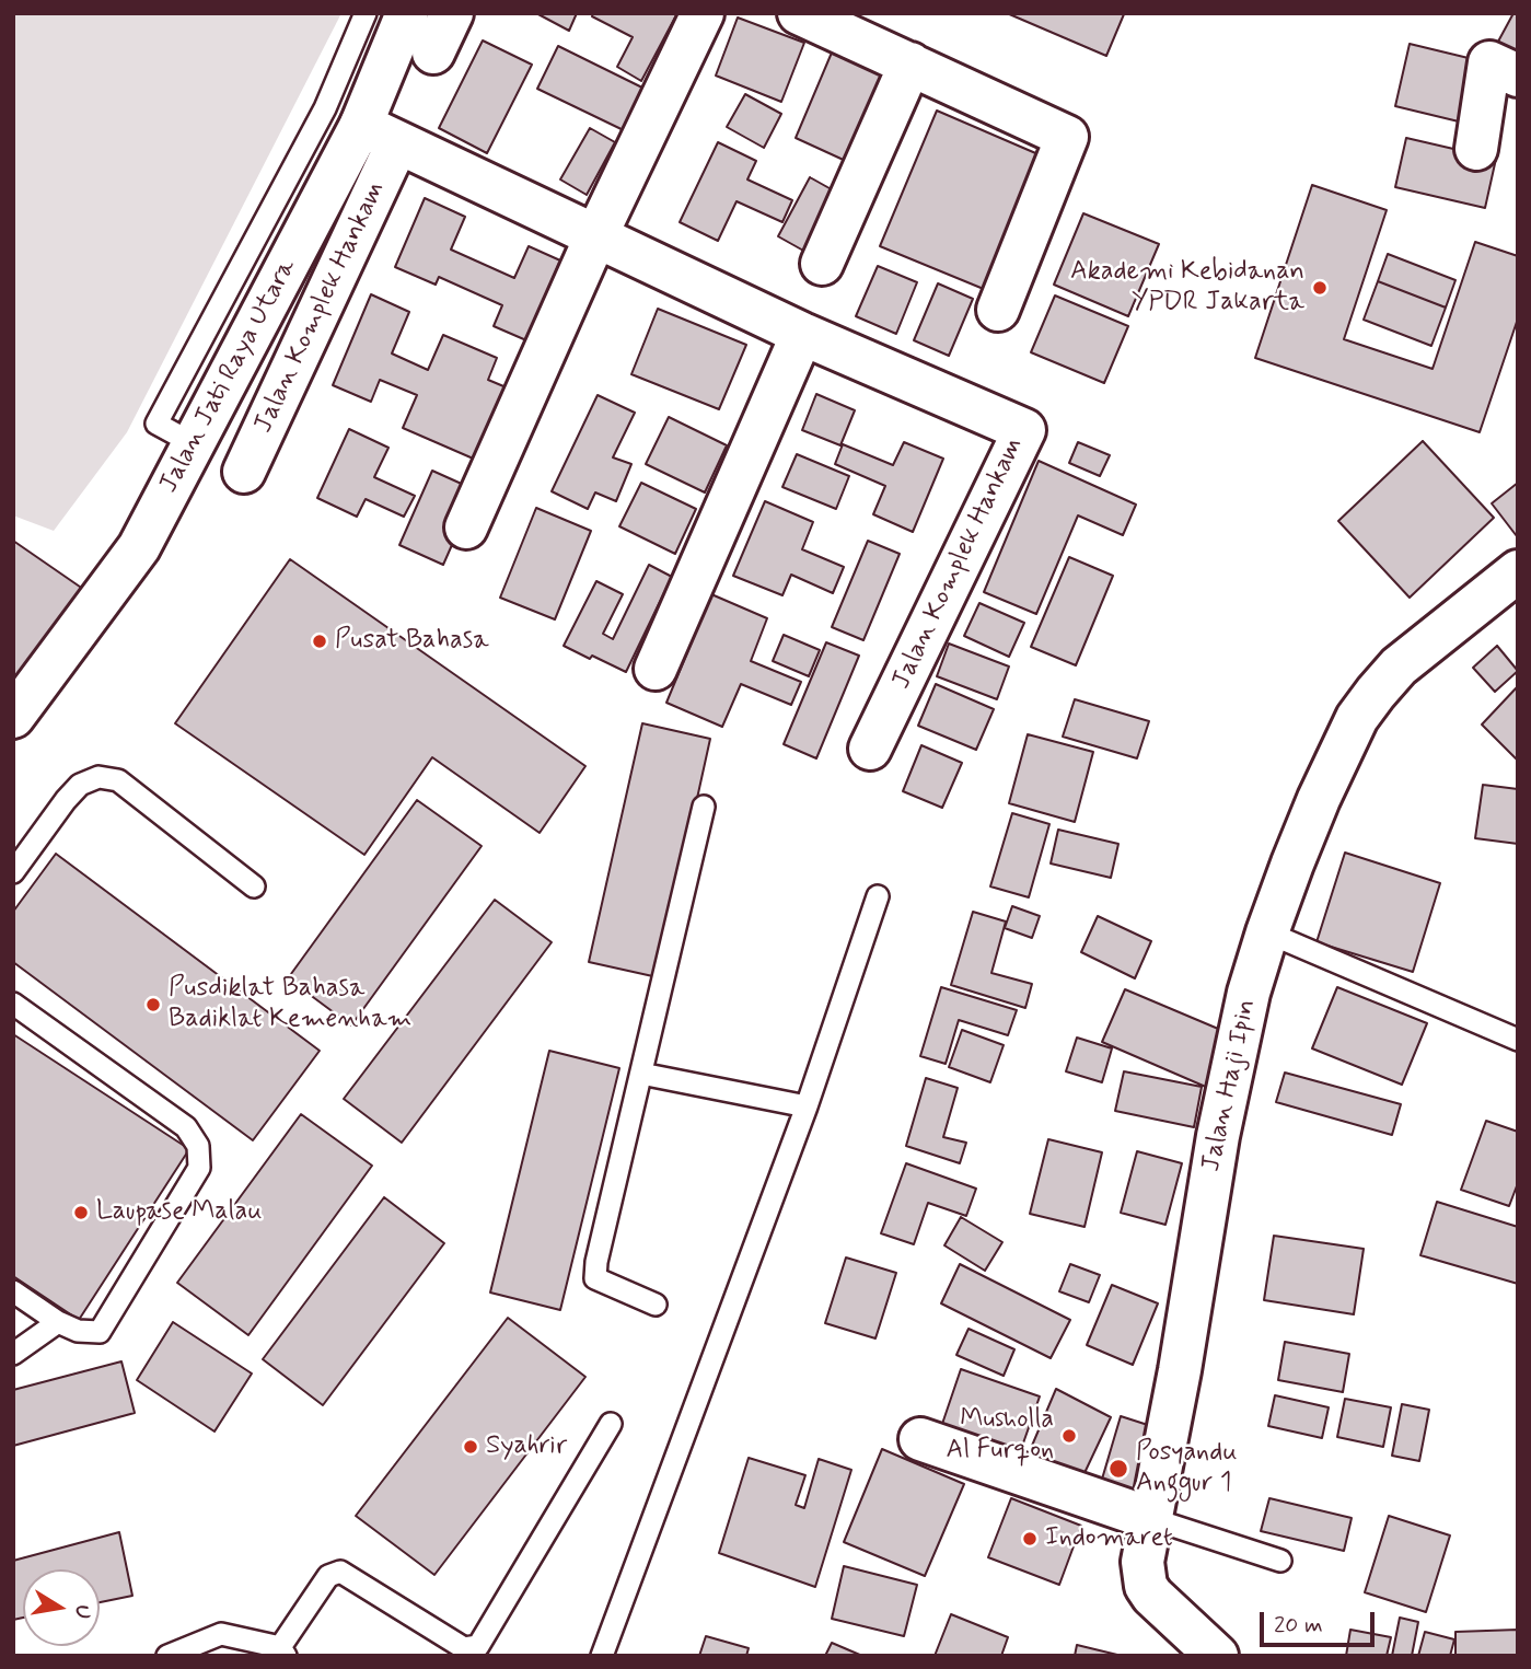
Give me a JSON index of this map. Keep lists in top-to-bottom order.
{
  "streets": {
    "street": ["Jalan Komplek Hankam", "Jalan Jati Raya Utara", "Jalan Haji Ipin"]
  },
  "crossings": [
    ["Jalan Komplek Hankam", "Jalan Jati Raya Utara"]
  ],
  "places": [
    "Akademi Kebidanan YPDR Jakarta",
    "Pusat Bahasa",
    "Pusdiklat Bahasa Badiklat Kemenham",
    "Laupase Malau",
    "Musholla Al Furqon",
    "Syahrir",
    "Posyandu Anggur 1",
    "Indomaret"
  ],
  "scale_bar": "20 m",
  "north": "right"
}
